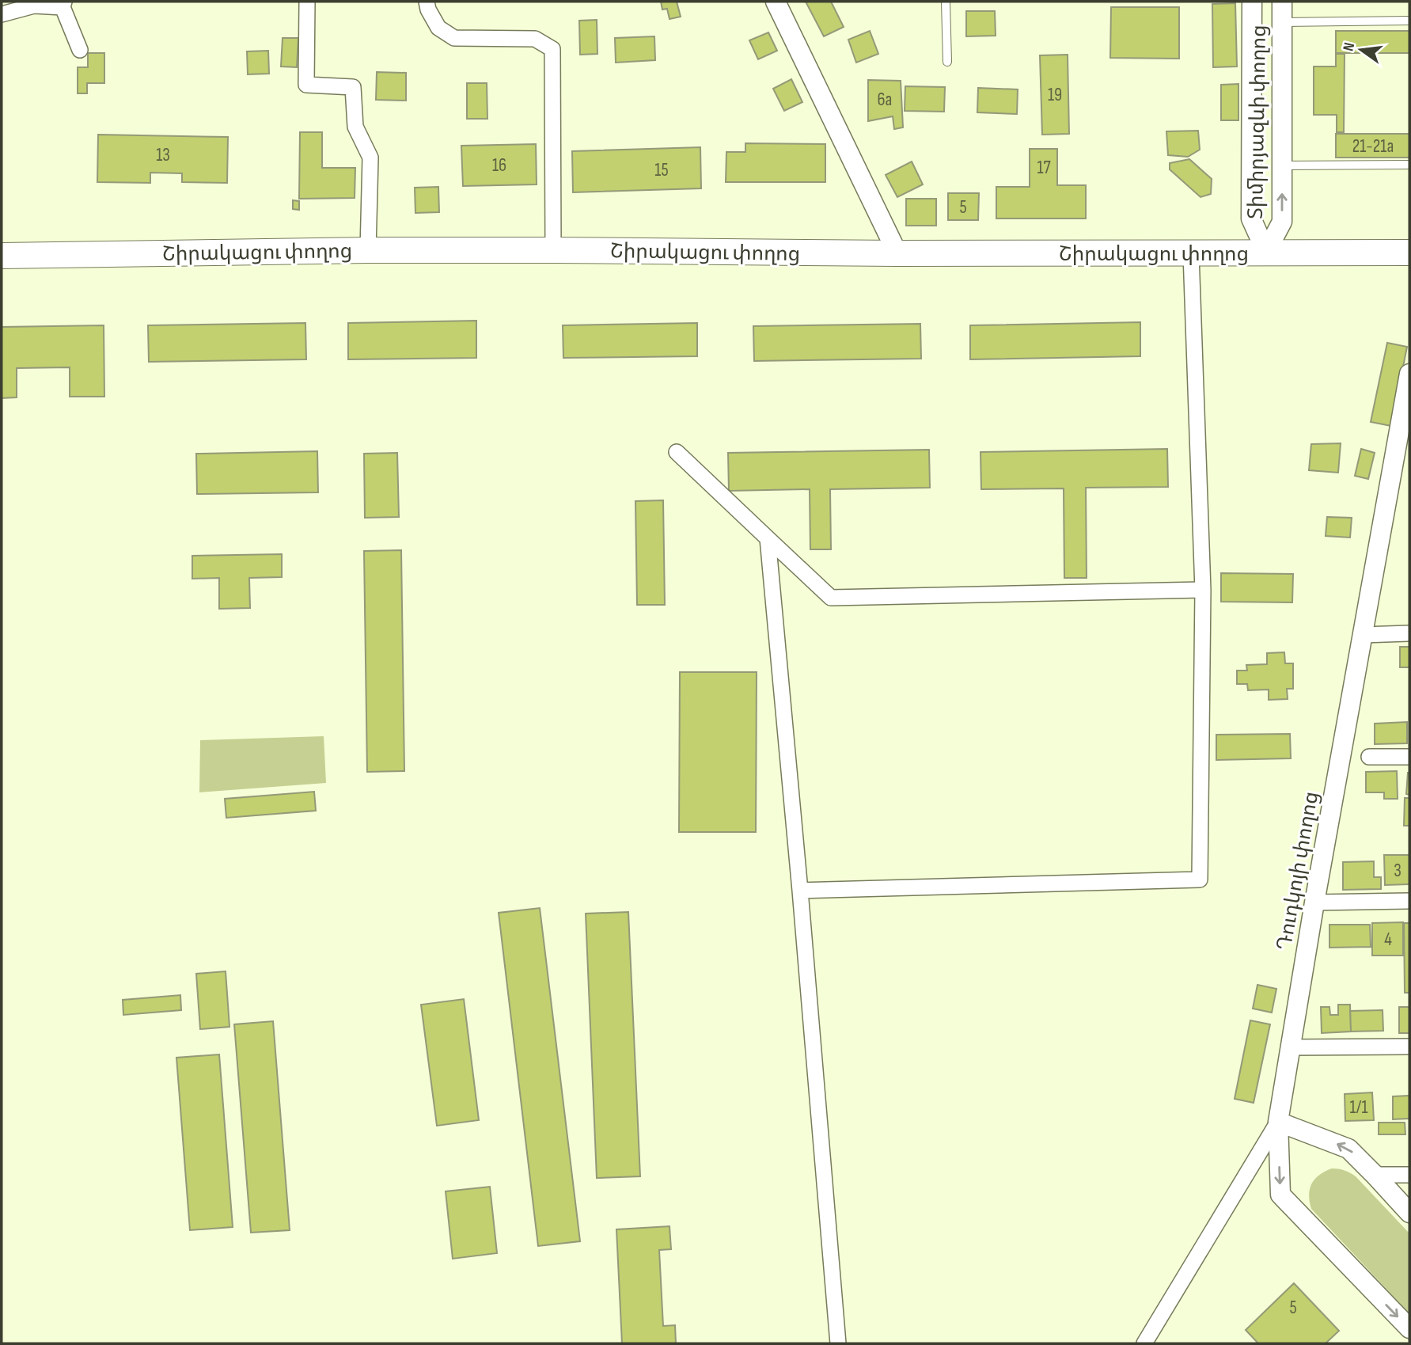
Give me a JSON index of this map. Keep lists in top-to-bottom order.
{
  "streets": {
    "main road": ["Շիրակացու փողոց"],
    "street": ["Տիմիրյազևի փողոց", "Դուդկոյի փողոց"]
  },
  "crossings": [
    ["Տիմիրյազևի փողոց", "Շիրակացու փողոց"]
  ],
  "house_numbers": [
    "19",
    "6a",
    "21-21a",
    "13",
    "16",
    "17",
    "15",
    "5",
    "3",
    "4",
    "1/1",
    "5"
  ],
  "north": "left"
}
